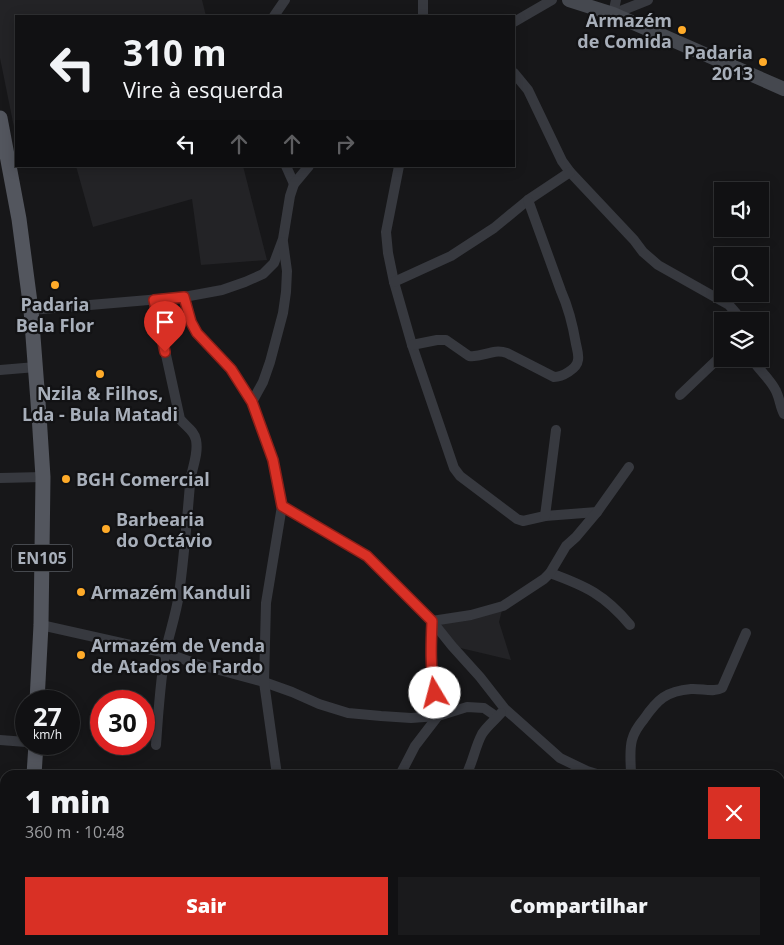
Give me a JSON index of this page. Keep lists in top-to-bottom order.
{
  "streets": {
    "main road": ["EN105"]
  },
  "places": [
    "Armazém de Comida",
    "Padaria 2013",
    "Padaria Bela Flor",
    "Nzila & Filhos, Lda - Bula Matadi",
    "BGH Comercial",
    "Barbearia do Octávio",
    "Armazém Kanduli",
    "Armazém de Venda de Atados de Fardo"
  ],
  "page": {
    "turn": ["310 m", "Vire à esquerda"],
    "speed": "27 km/h",
    "limit": "30",
    "heading": ["1 min", "360 m · 10:48"],
    "buttons": ["Sair", "Compartilhar"]
  }
}
